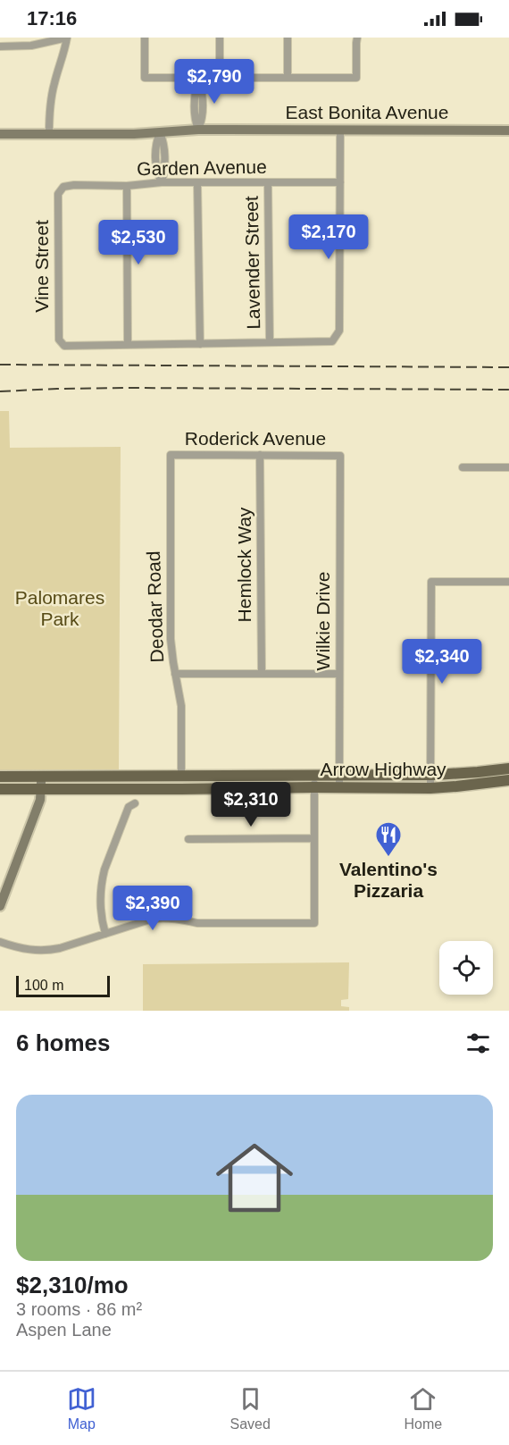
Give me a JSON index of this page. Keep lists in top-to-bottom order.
{
  "streets": {
    "main road": ["East Bonita Avenue", "Deodar Road", "Arrow Highway"],
    "street": [
      "Garden Avenue",
      "Lavender Street",
      "Vine Street",
      "Roderick Avenue",
      "Hemlock Way",
      "Wilkie Drive"
    ]
  },
  "crossings": [
    ["Garden Avenue", "Lavender Street"],
    ["Garden Avenue", "Vine Street"],
    ["Roderick Avenue", "Hemlock Way"],
    ["Roderick Avenue", "Deodar Road"],
    ["Roderick Avenue", "Wilkie Drive"],
    ["Deodar Road", "Arrow Highway"],
    ["Wilkie Drive", "Arrow Highway"]
  ],
  "parks": ["Palomares Park"],
  "places": {
    "restaurant": ["Valentino's Pizzaria"]
  },
  "scale_bar": "100 m",
  "page": {
    "status": "17:16",
    "price": [
      "$2,790",
      "$2,170",
      "$2,530",
      "$2,340",
      "$2,310",
      "$2,390"
    ],
    "scale": "100 m",
    "heading": "6 homes",
    "list": [
      {
        "name": "$2,310/mo",
        "note": "3 rooms · 86 m² · Aspen Lane"
      }
    ],
    "tabs": ["Map", "Saved", "Home"]
  }
}
